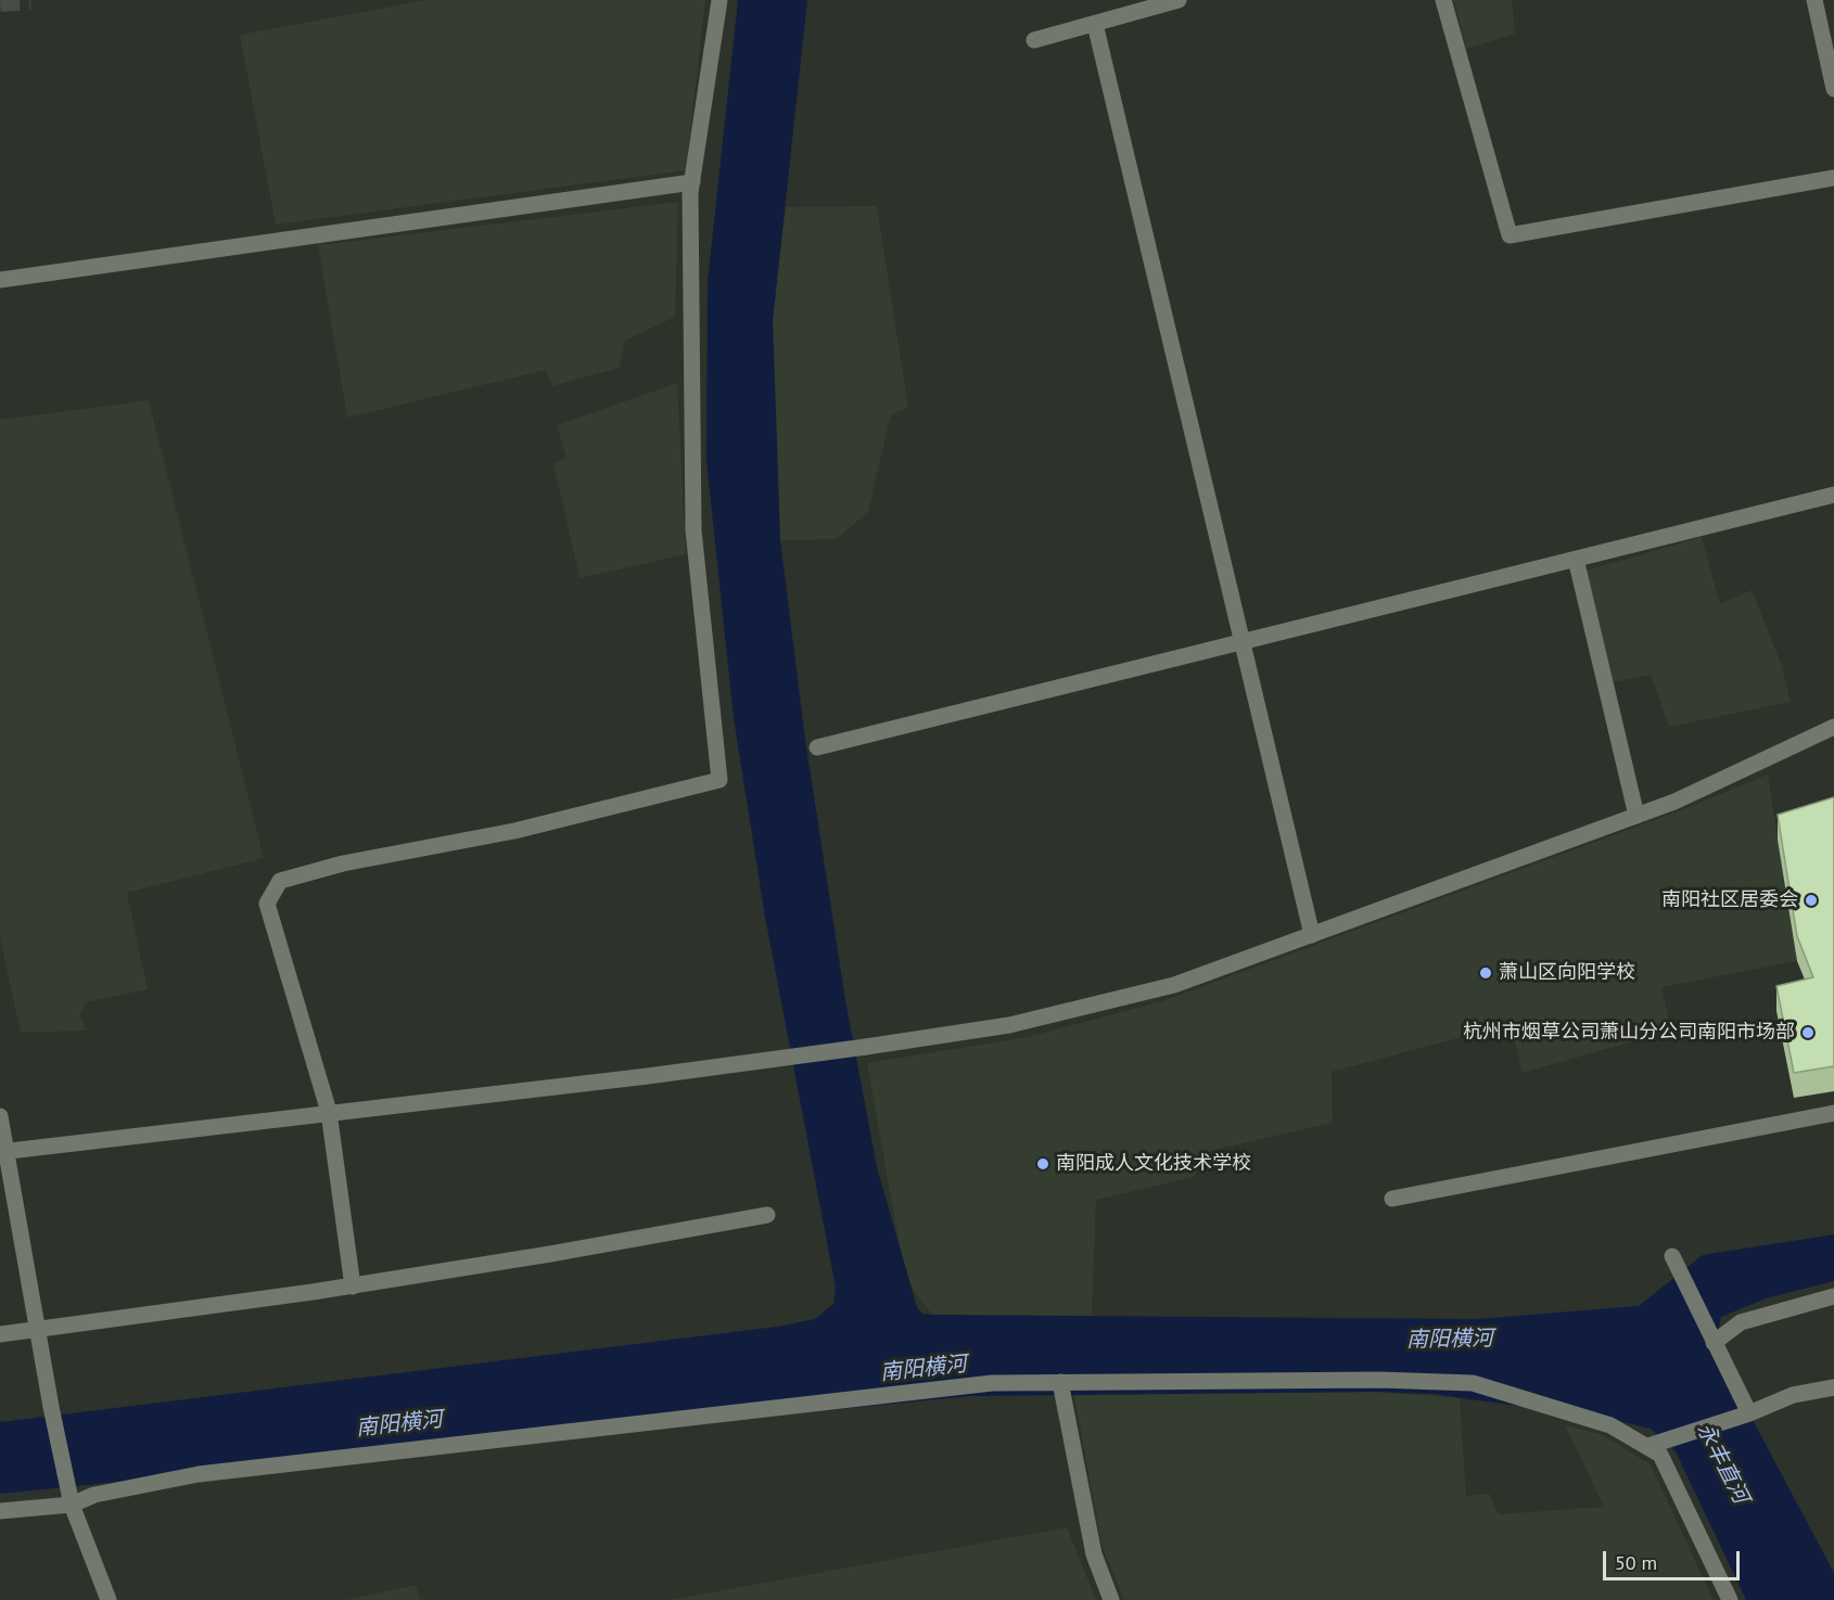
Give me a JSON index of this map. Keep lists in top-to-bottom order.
{
  "water": ["南阳横河", "永丰直河"],
  "places": [
    "南阳社区居委会",
    "萧山区向阳学校",
    "杭州市烟草公司萧山分公司南阳市场部",
    "南阳成人文化技术学校"
  ],
  "scale_bar": "50 m"
}
